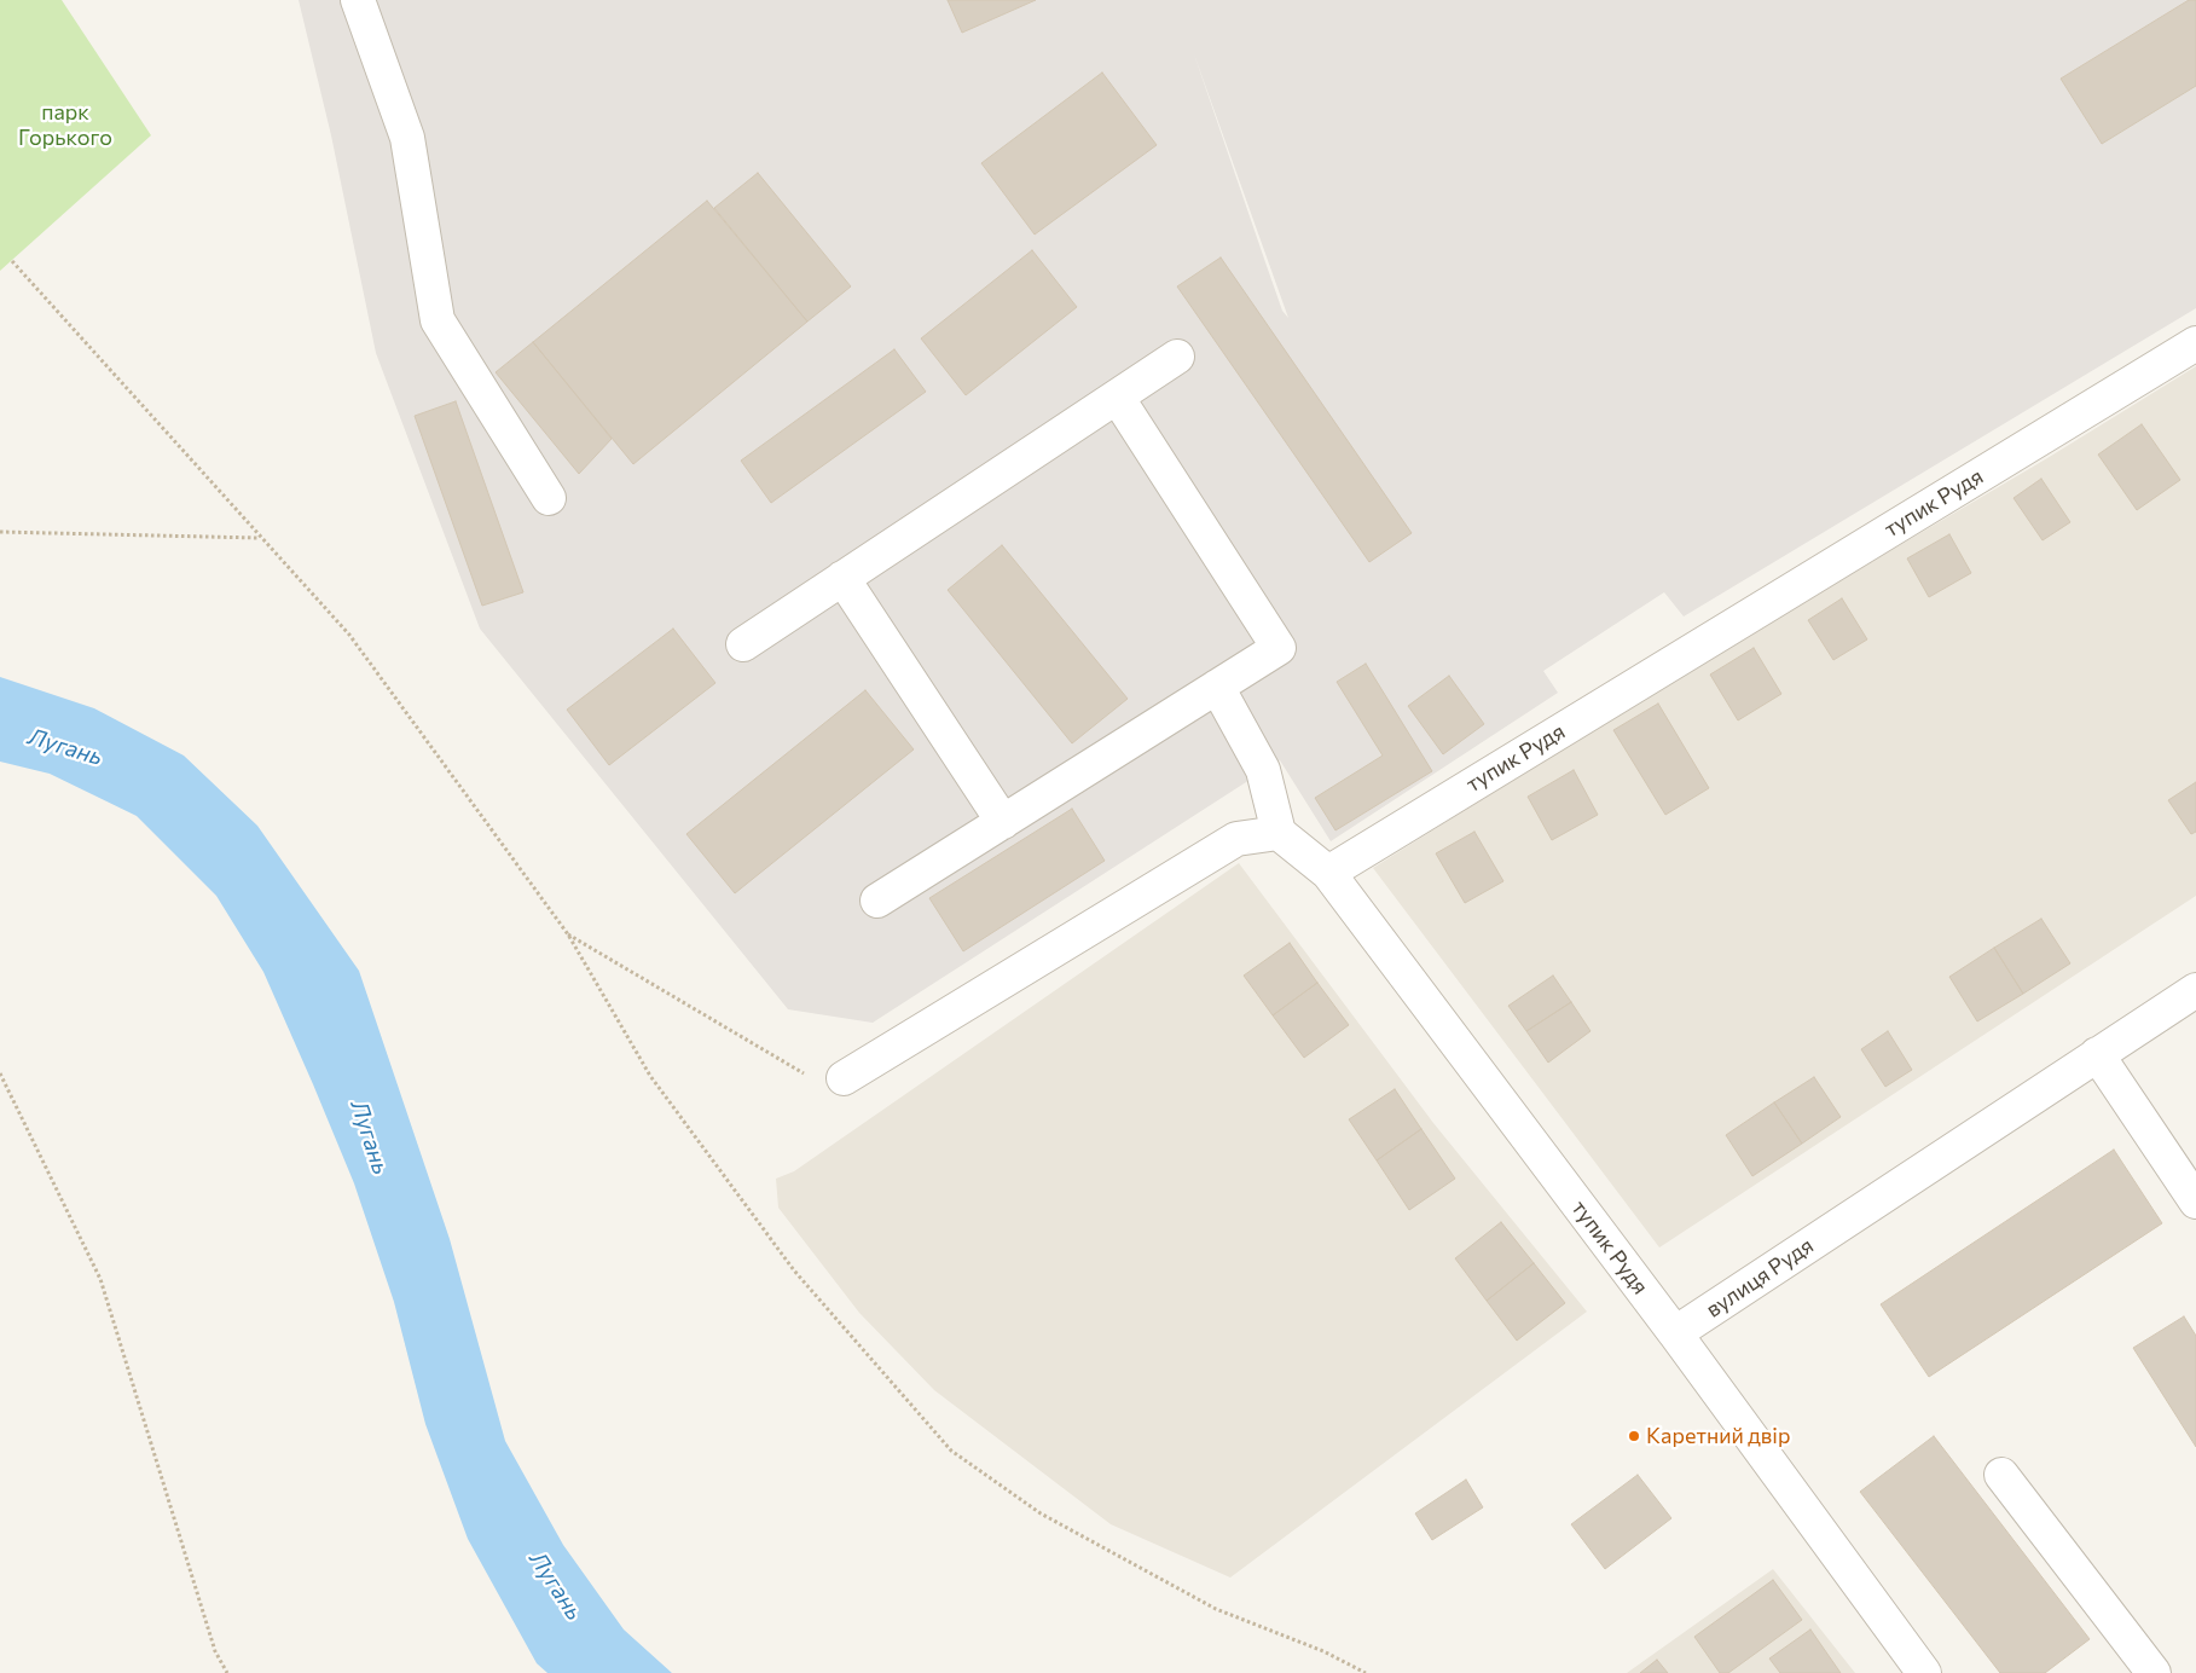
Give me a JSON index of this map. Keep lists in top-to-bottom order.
{
  "streets": {
    "street": ["тупик Рудя", "вулиця Рудя"]
  },
  "crossings": [
    ["тупик Рудя", "вулиця Рудя"]
  ],
  "water": ["Лугань"],
  "parks": ["парк Горького"],
  "places": ["Каретний двір"]
}
